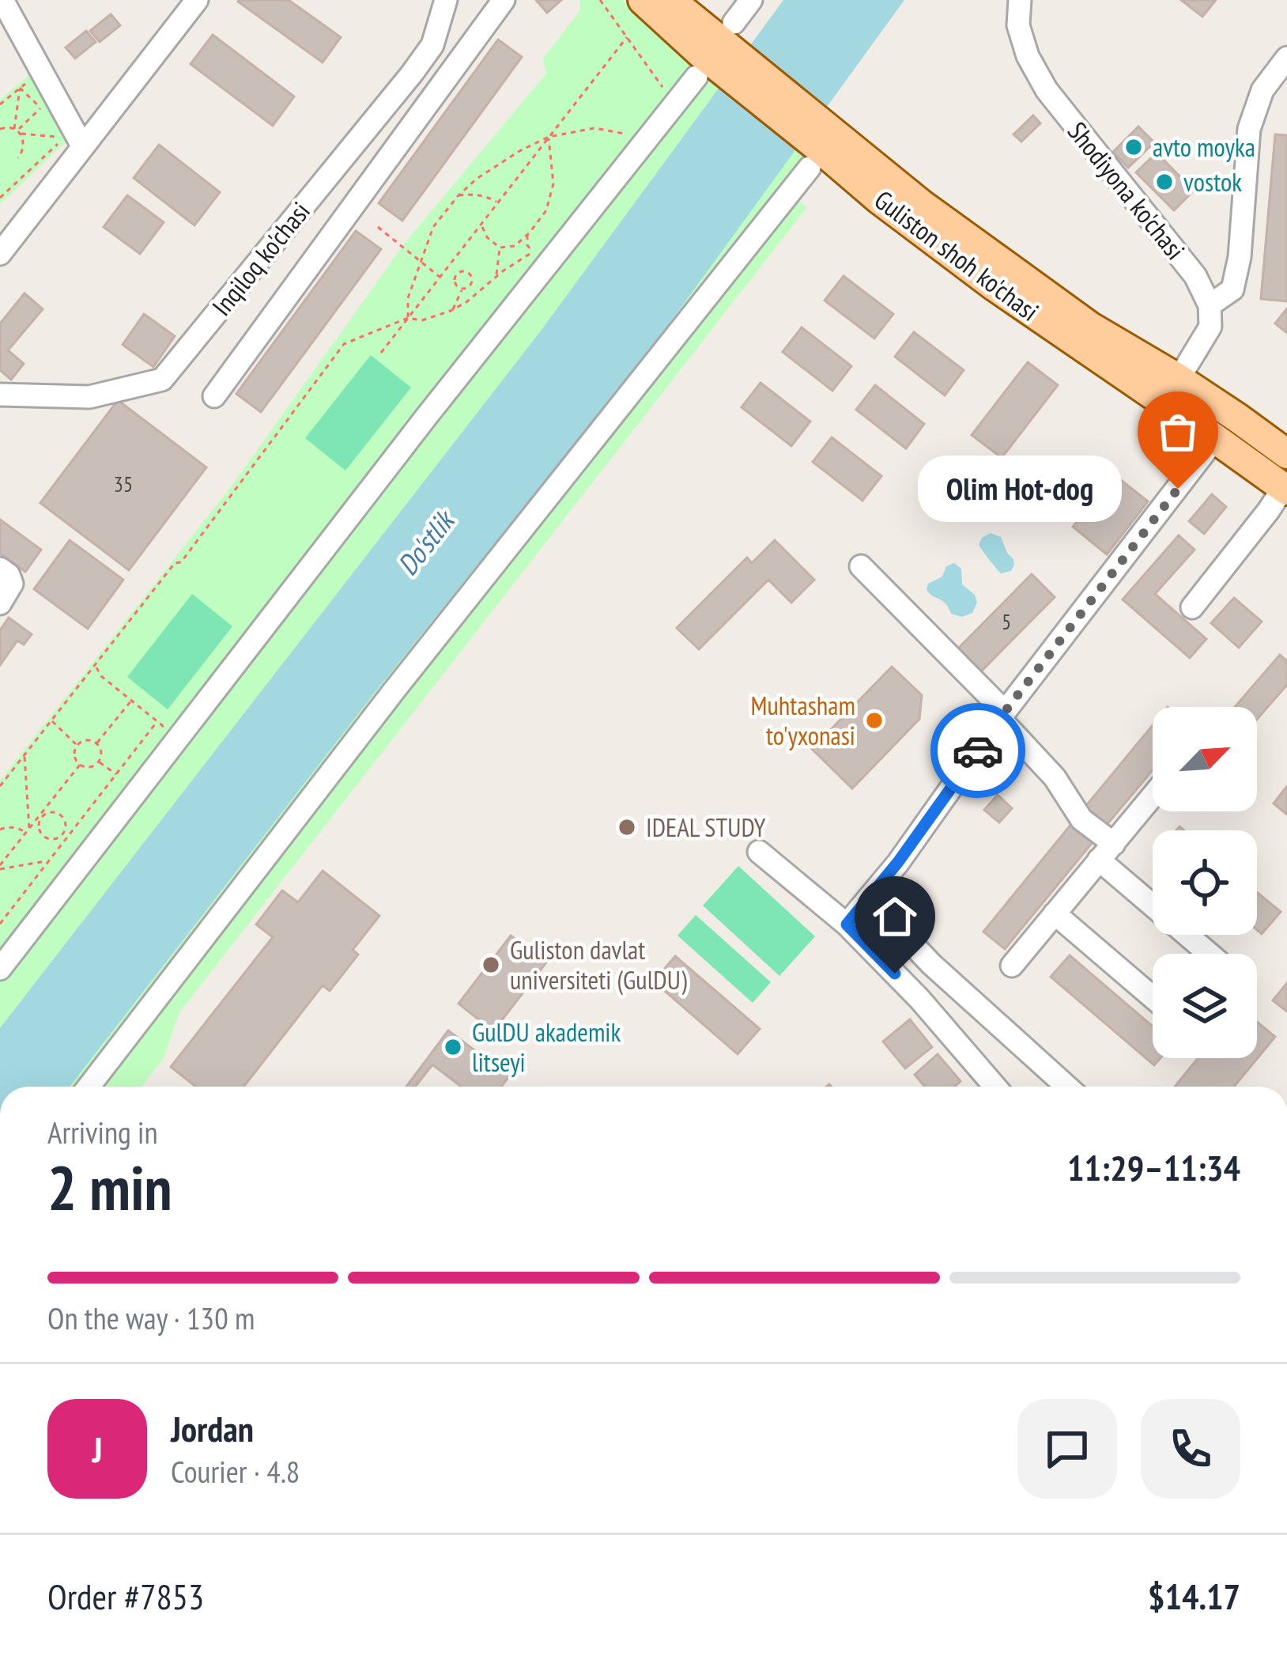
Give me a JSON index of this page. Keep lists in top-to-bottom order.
{
  "streets": {
    "main road": ["Guliston shoh ko'chasi"],
    "street": ["Shodiyona ko'chasi", "Inqiloq ko'chasi"]
  },
  "water": ["Do'stlik"],
  "places": [
    "avto moyka",
    "vostok",
    "Olim Hot-dog",
    "Muhtasham to'yxonasi",
    "IDEAL STUDY",
    "Guliston davlat universiteti (GulDU)",
    "GulDU akademik litseyi"
  ],
  "house_numbers": ["35", "5"],
  "north": "top right",
  "page": {
    "bubble": "Olim Hot-dog",
    "heading": ["2 min", "Arriving in", "11:29–11:34"],
    "panel": [
      "Jordan",
      "Courier · 4.8",
      "Order #7853",
      "$14.17"
    ],
    "bar": "On the way · 130 m",
    "round": "J"
  }
}
